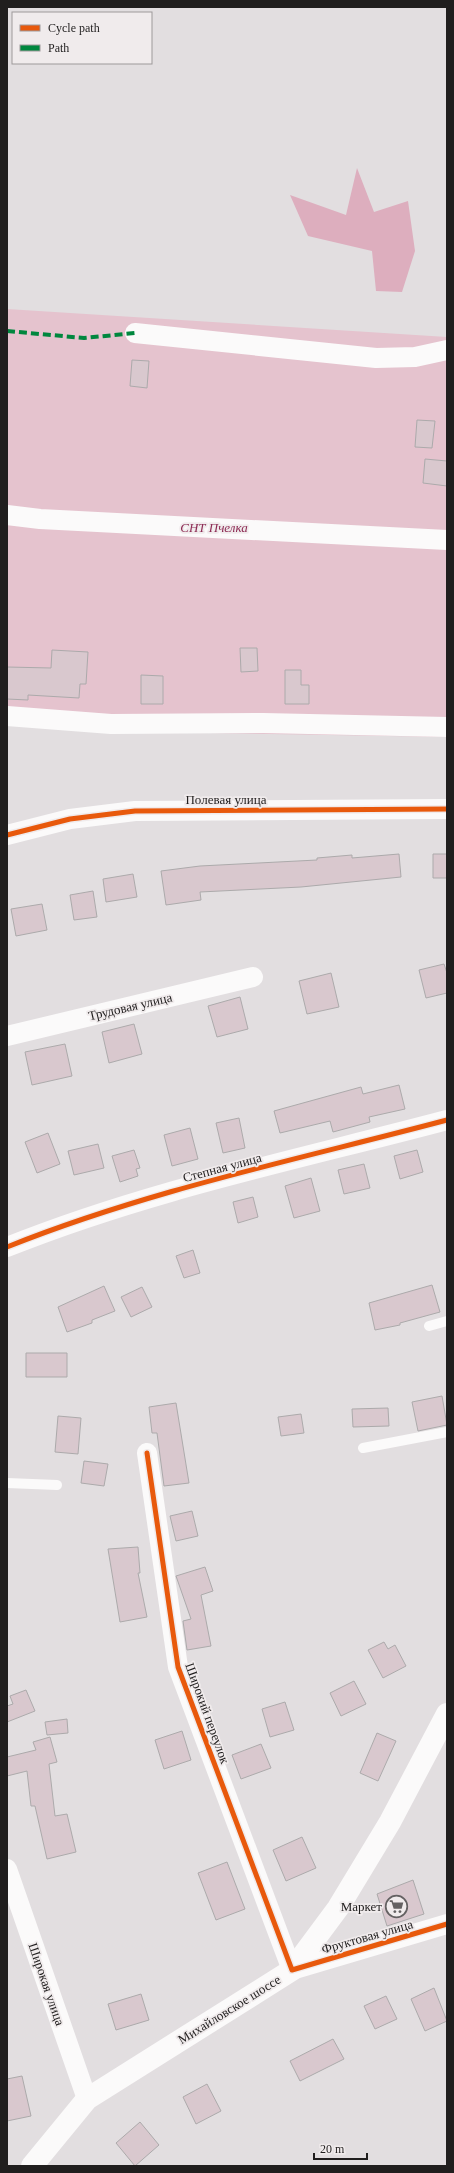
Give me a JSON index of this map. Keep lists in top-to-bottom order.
{
  "streets": {
    "main road": ["Михайловское шоссе"],
    "street": [
      "Полевая улица",
      "Трудовая улица",
      "Степная улица",
      "Широкий переулок",
      "Фруктовая улица",
      "Широкая улица"
    ]
  },
  "crossings": [
    ["Широкий переулок", "Фруктовая улица"],
    ["Широкий переулок", "Михайловское шоссе"],
    ["Фруктовая улица", "Михайловское шоссе"],
    ["Широкая улица", "Михайловское шоссе"]
  ],
  "parks": ["СНТ Пчелка"],
  "places": {
    "supermarket": ["Маркет"]
  },
  "legend": ["Cycle path", "Path"],
  "scale_bar": "20 m"
}
